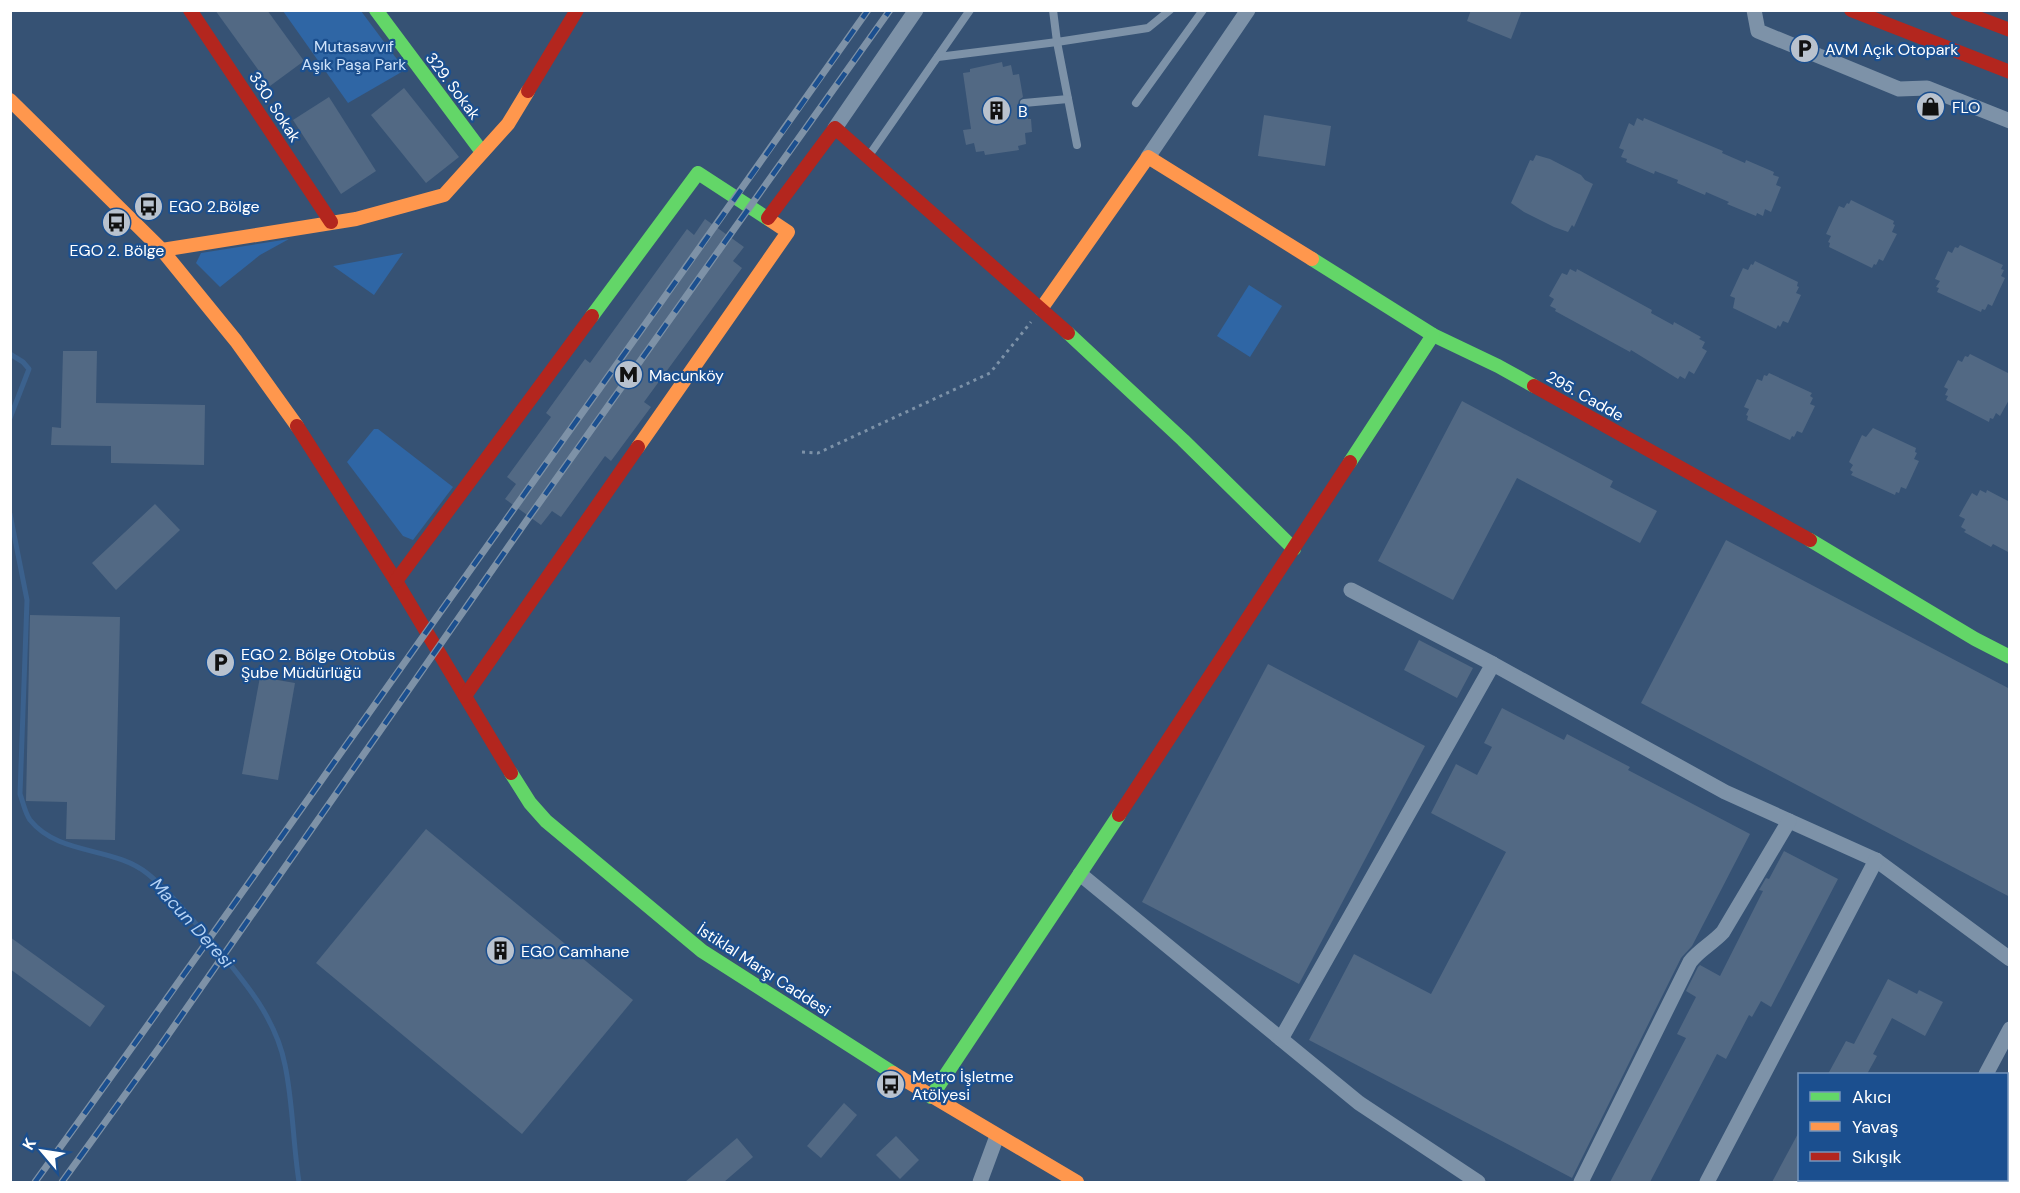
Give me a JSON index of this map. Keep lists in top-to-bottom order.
{
  "streets": {
    "street": [
      "329. Sokak",
      "330. Sokak",
      "295. Cadde",
      "İstiklal Marşı Caddesi"
    ]
  },
  "water": ["Macun Deresi"],
  "parks": ["Mutasavvıf Aşık Paşa Park"],
  "places": {
    "parking": ["AVM Açık Otopark", "EGO 2. Bölge Otobüs Şube Müdürlüğü"],
    "shop": ["FLO"],
    "building": ["B", "EGO Camhane"],
    "bus stop": ["EGO 2.Bölge", "EGO 2. Bölge", "Metro İşletme Atölyesi"],
    "metro station": ["Macunköy"]
  },
  "legend": ["Akıcı", "Yavaş", "Sıkışık"],
  "north": "top left"
}
